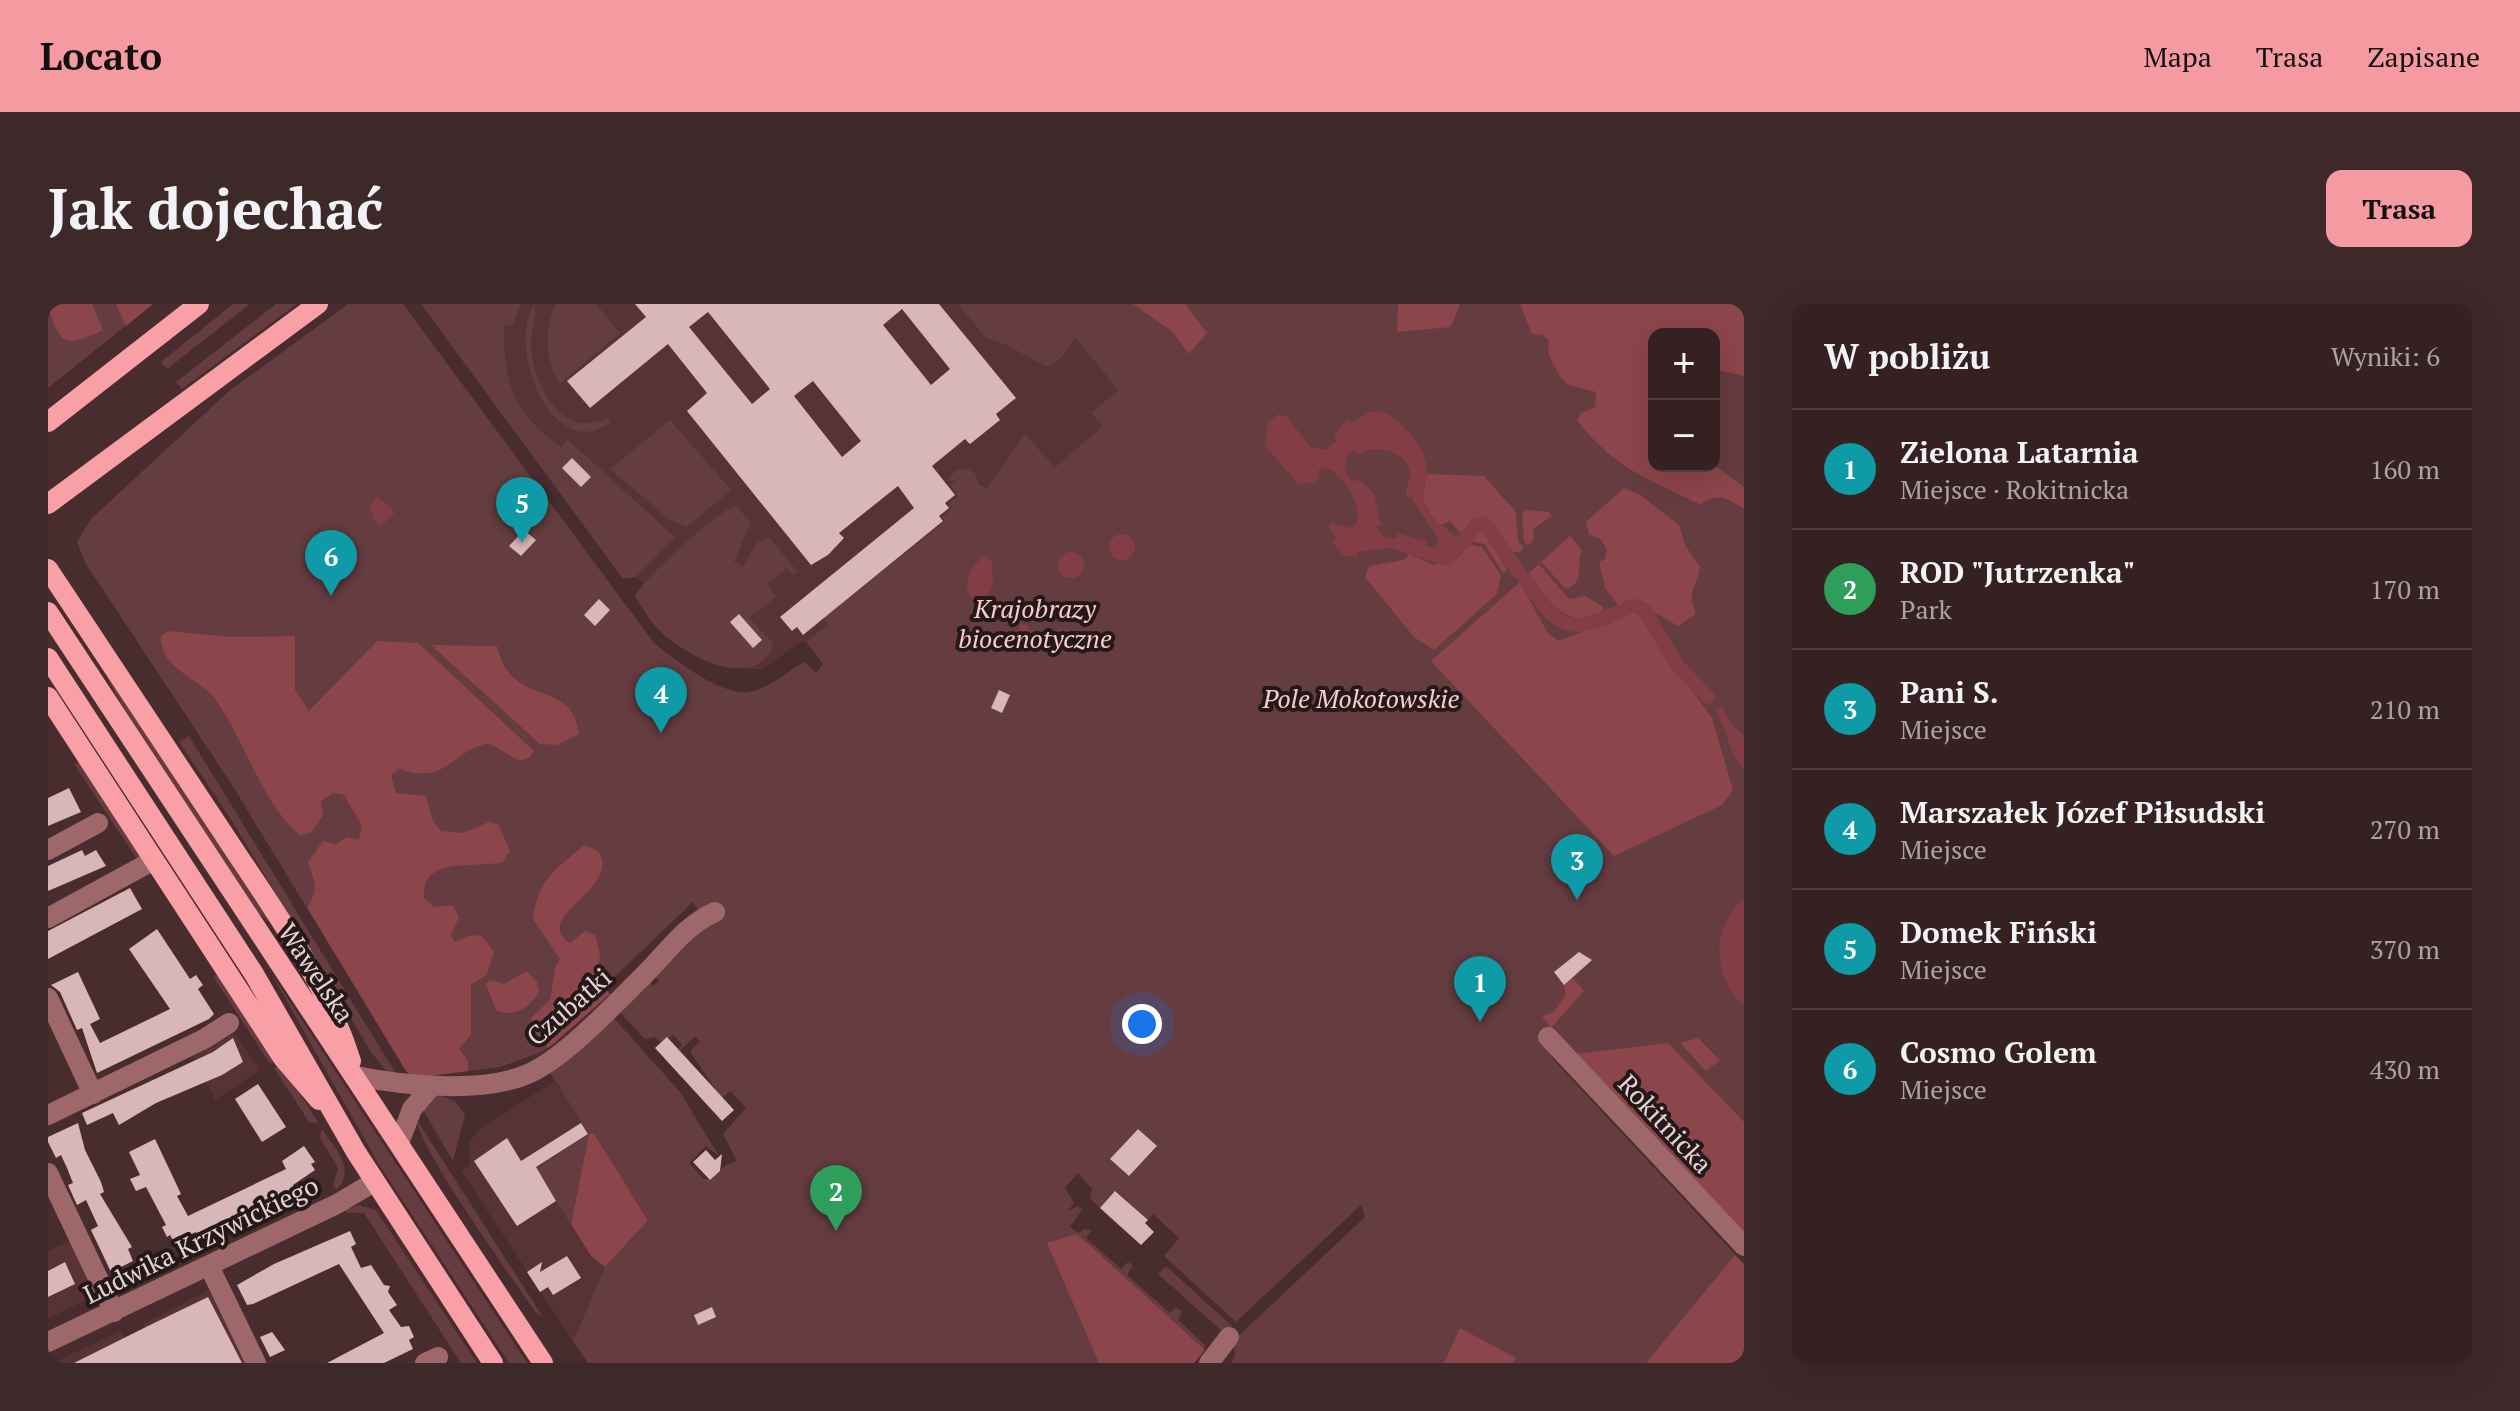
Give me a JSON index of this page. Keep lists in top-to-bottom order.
{
  "streets": {
    "main road": ["Wawelska"],
    "street": ["Czubatki", "Rokitnicka", "Ludwika Krzywickiego"]
  },
  "crossings": [
    ["Wawelska", "Czubatki"],
    ["Wawelska", "Ludwika Krzywickiego"]
  ],
  "parks": ["Krajobrazy biocenotyczne", "Pole Mokotowskie"],
  "page": {
    "header": "Locato",
    "nav": ["Mapa", "Trasa", "Zapisane"],
    "buttons": "Trasa",
    "title": "Jak dojechać",
    "heading": ["W pobliżu", "Wyniki: 6"],
    "map_buttons": ["+", "−"],
    "list": [
      {
        "mark": "1",
        "name": "Zielona Latarnia",
        "note": "Miejsce · Rokitnicka",
        "value": "160 m"
      },
      {
        "mark": "2",
        "name": "ROD \"Jutrzenka\"",
        "note": "Park",
        "value": "170 m"
      },
      {
        "mark": "3",
        "name": "Pani S.",
        "note": "Miejsce",
        "value": "210 m"
      },
      {
        "mark": "4",
        "name": "Marszałek Józef Piłsudski",
        "note": "Miejsce",
        "value": "270 m"
      },
      {
        "mark": "5",
        "name": "Domek Fiński",
        "note": "Miejsce",
        "value": "370 m"
      },
      {
        "mark": "6",
        "name": "Cosmo Golem",
        "note": "Miejsce",
        "value": "430 m"
      }
    ],
    "pins": [
      "5",
      "6",
      "4",
      "3",
      "1",
      "2"
    ]
  }
}
